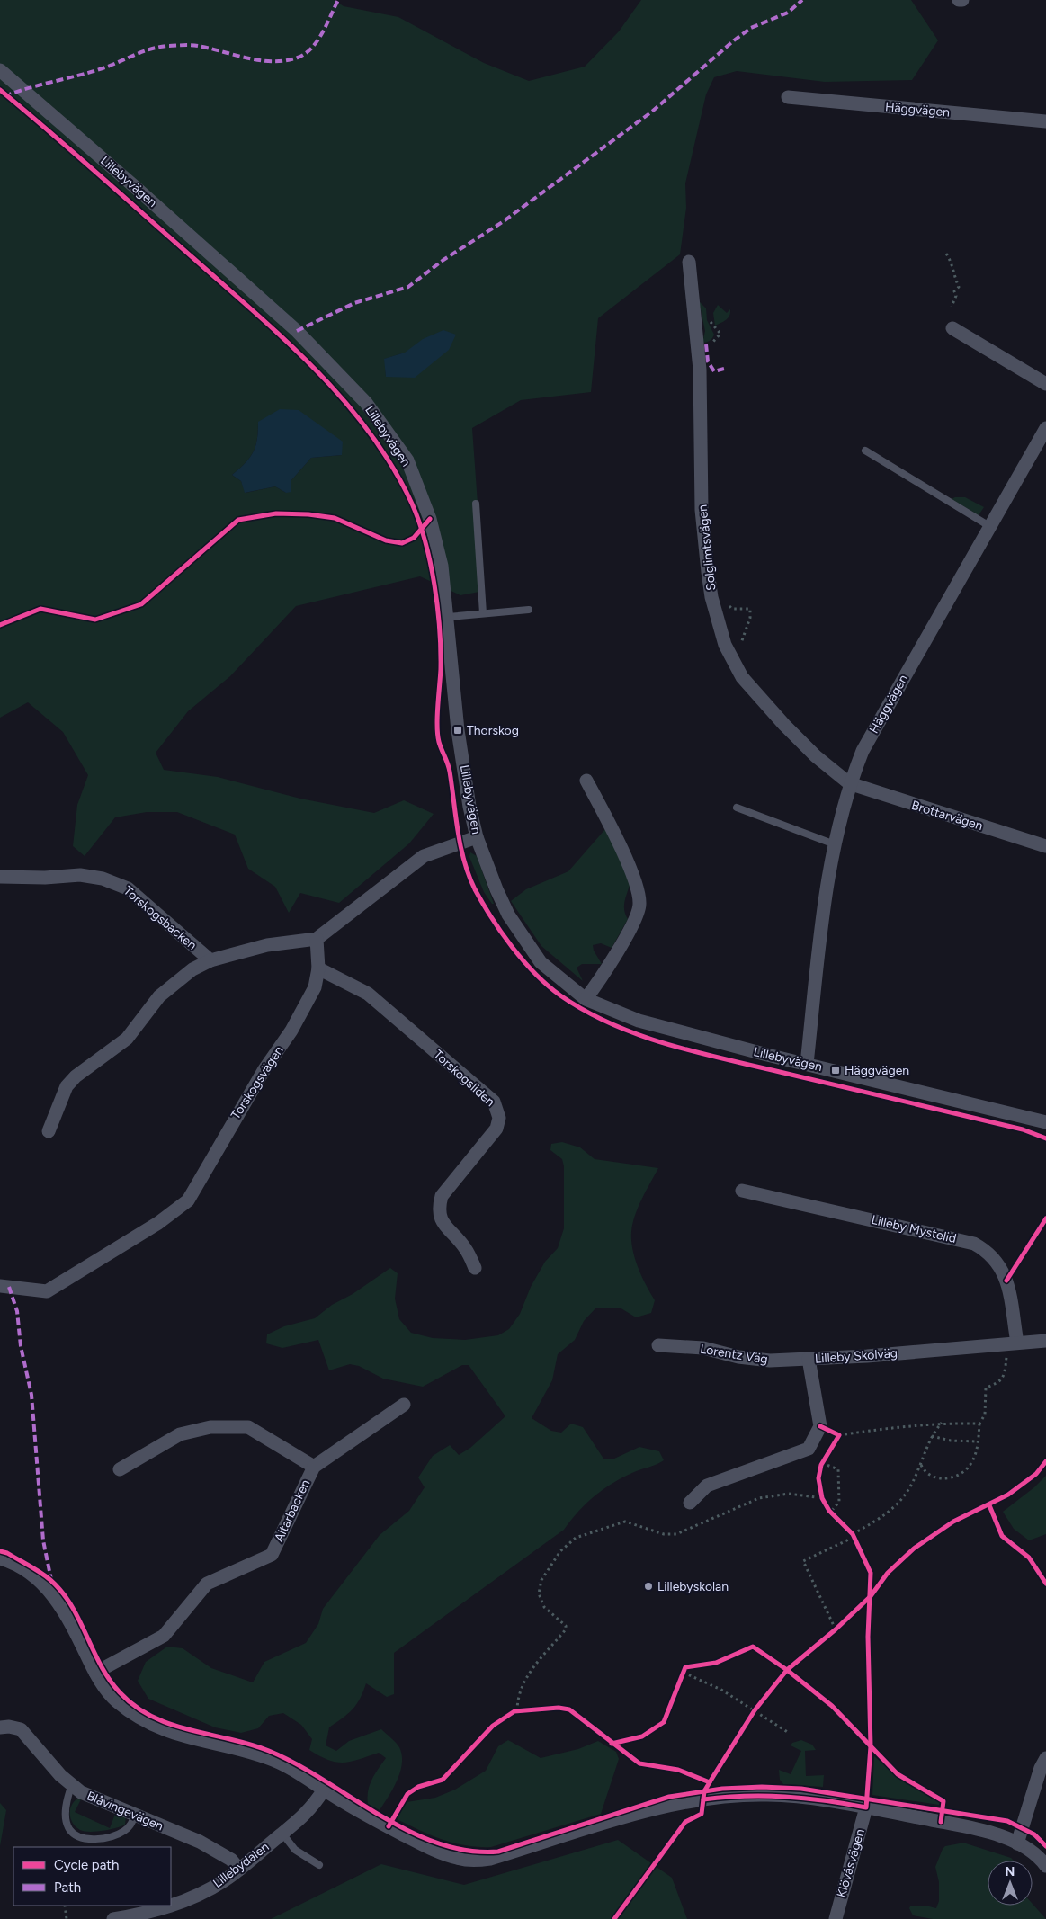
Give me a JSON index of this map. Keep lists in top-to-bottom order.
{
  "streets": {
    "street": [
      "Häggvägen",
      "Lillebyvägen",
      "Solglimtsvägen",
      "Brottarvägen",
      "Torskogsbacken",
      "Torskogsliden",
      "Torskogsvägen",
      "Lilleby Mystelid",
      "Lorentz Väg",
      "Lilleby Skolväg",
      "Altarbacken",
      "Blåvingevägen",
      "Klövåsvägen",
      "Lillebydalen"
    ]
  },
  "crossings": [
    ["Häggvägen", "Lillebyvägen"],
    ["Häggvägen", "Solglimtsvägen"],
    ["Häggvägen", "Brottarvägen"],
    ["Solglimtsvägen", "Brottarvägen"],
    ["Torskogsliden", "Torskogsvägen"],
    ["Lilleby Mystelid", "Lilleby Skolväg"],
    ["Lorentz Väg", "Lilleby Skolväg"],
    ["Blåvingevägen", "Lillebydalen"]
  ],
  "places": {
    "transit": ["Thorskog", "Häggvägen"],
    "other": ["Lillebyskolan"]
  },
  "legend": ["Cycle path", "Path"],
  "north": "top"
}
